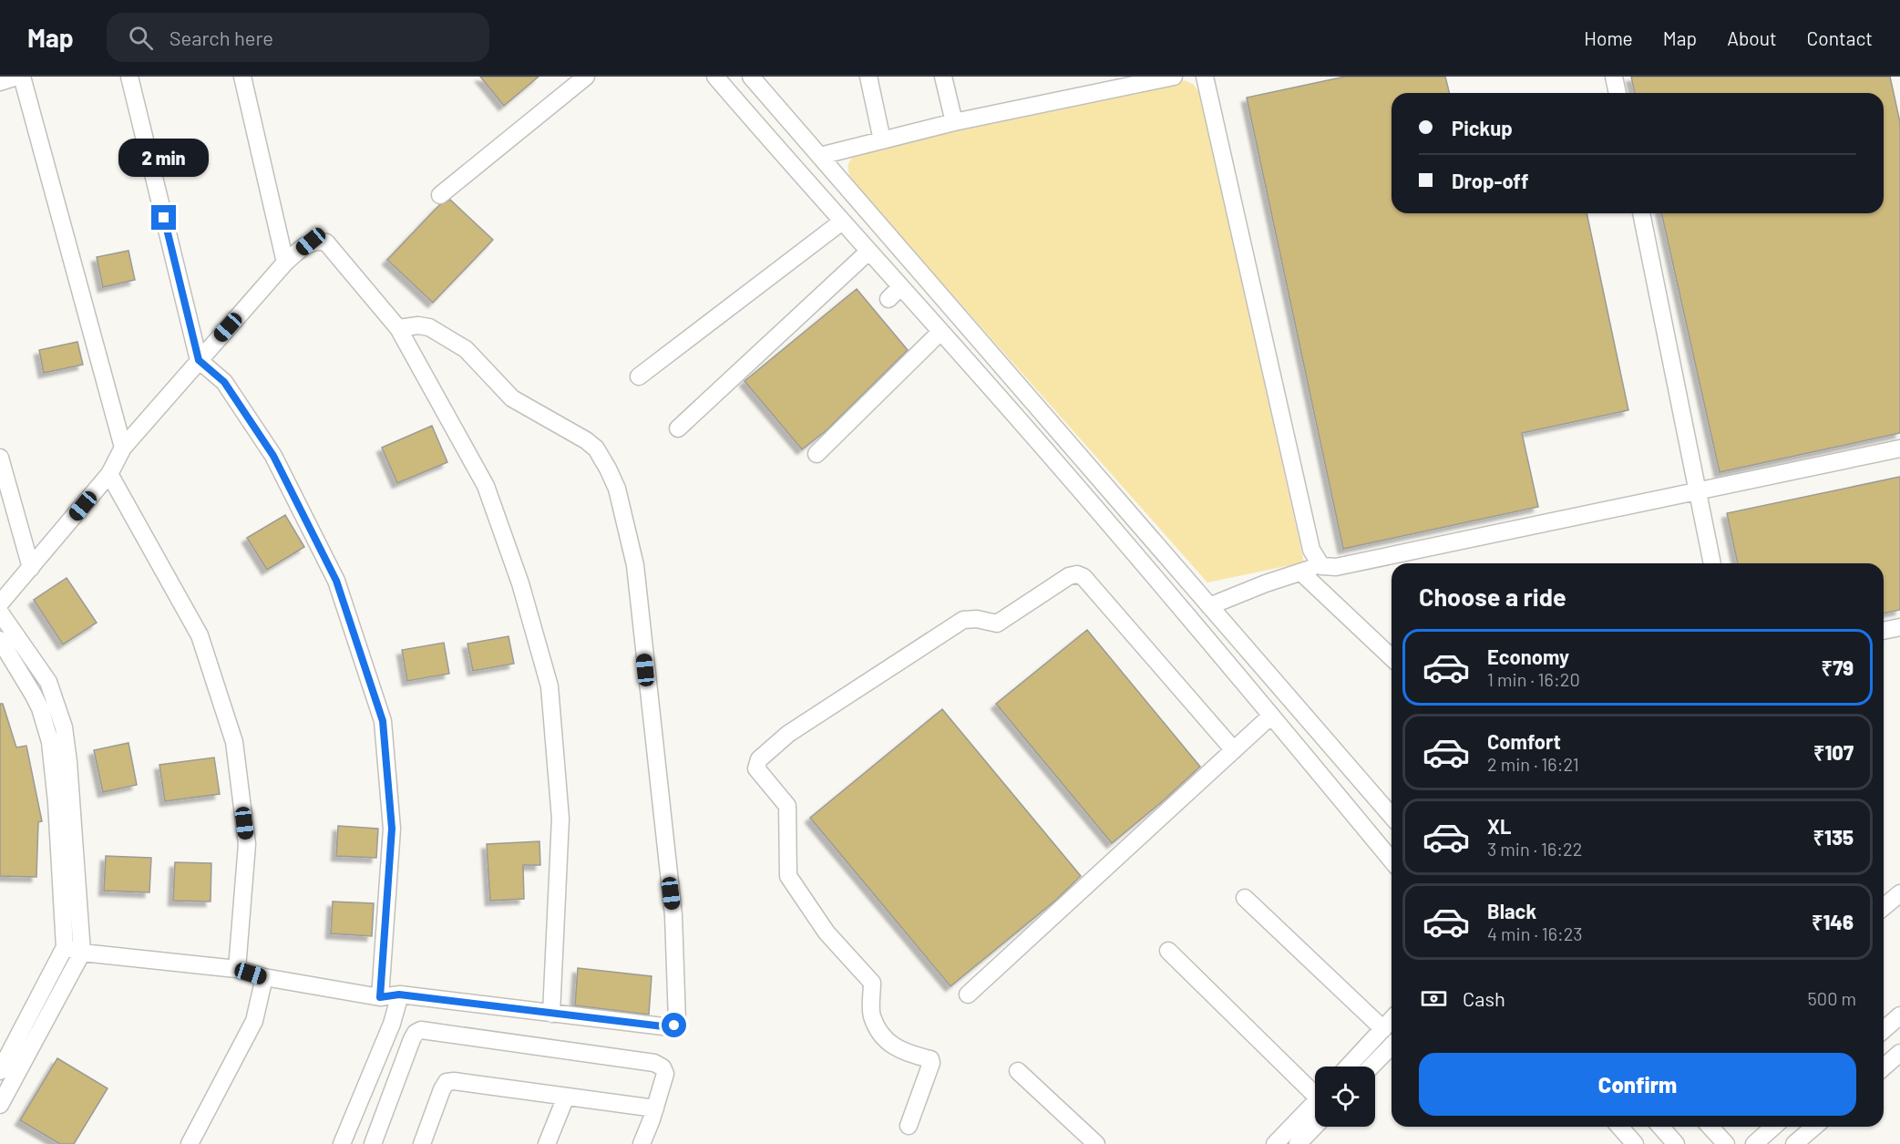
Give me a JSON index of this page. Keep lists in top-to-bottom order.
{
  "page": {
    "header": "Map",
    "search": "Search here",
    "nav": [
      "Home",
      "Map",
      "About",
      "Contact"
    ],
    "banner": ["Pickup", "Drop-off"],
    "bubble": "2 min",
    "heading": "Choose a ride",
    "list": [
      {
        "name": "Economy",
        "note": "1 min · 16:20",
        "value": "₹79"
      },
      {
        "name": "Comfort",
        "note": "2 min · 16:21",
        "value": "₹107"
      },
      {
        "name": "XL",
        "note": "3 min · 16:22",
        "value": "₹135"
      },
      {
        "name": "Black",
        "note": "4 min · 16:23",
        "value": "₹146"
      }
    ],
    "pay": ["Cash", "500 m"],
    "buttons": "Confirm"
  }
}
